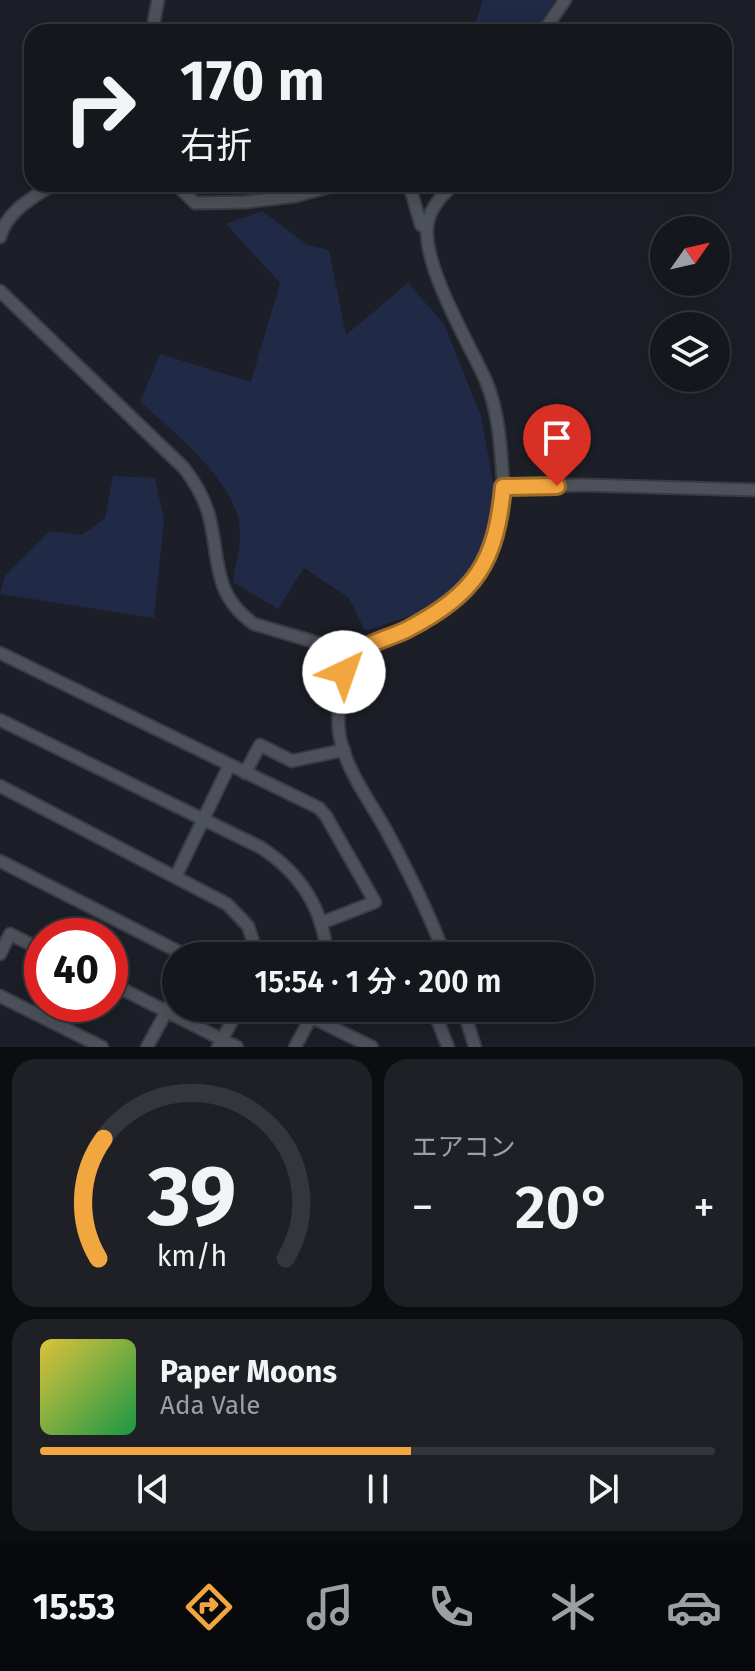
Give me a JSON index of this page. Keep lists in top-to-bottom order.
{
  "north": "top right",
  "page": {
    "turn": ["170 m", "右折"],
    "limit": "40",
    "trip": "15:54 · 1 分 · 200 m",
    "tile": "エアコン",
    "heat": ["−", "20°", "+"],
    "song": ["Paper Moons", "Ada Vale"],
    "tabs": "15:53",
    "gauge": ["39", "km/h"]
  }
}
